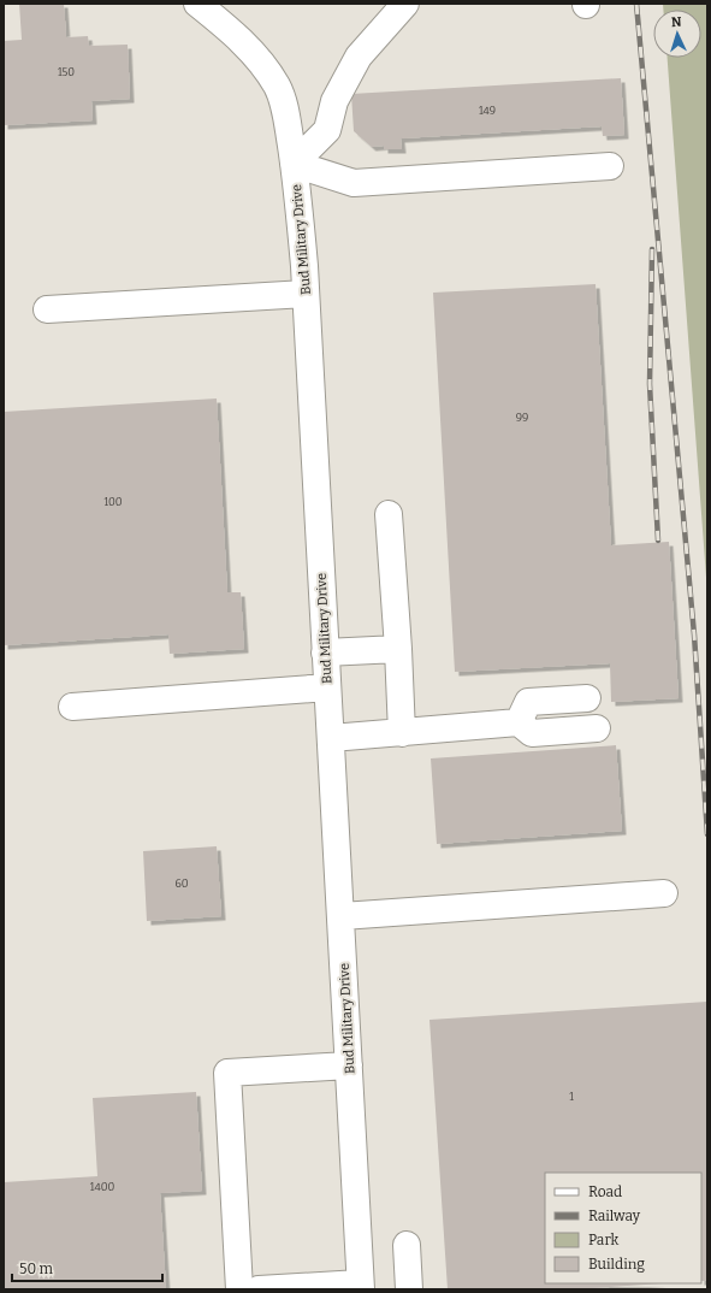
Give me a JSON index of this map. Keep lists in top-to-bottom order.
{
  "streets": {
    "street": ["Bud Military Drive"]
  },
  "house_numbers": [
    "150",
    "149",
    "99",
    "100",
    "60",
    "1",
    "1400"
  ],
  "legend": [
    "Road",
    "Railway",
    "Park",
    "Building"
  ],
  "scale_bar": "50 m",
  "north": "top"
}
